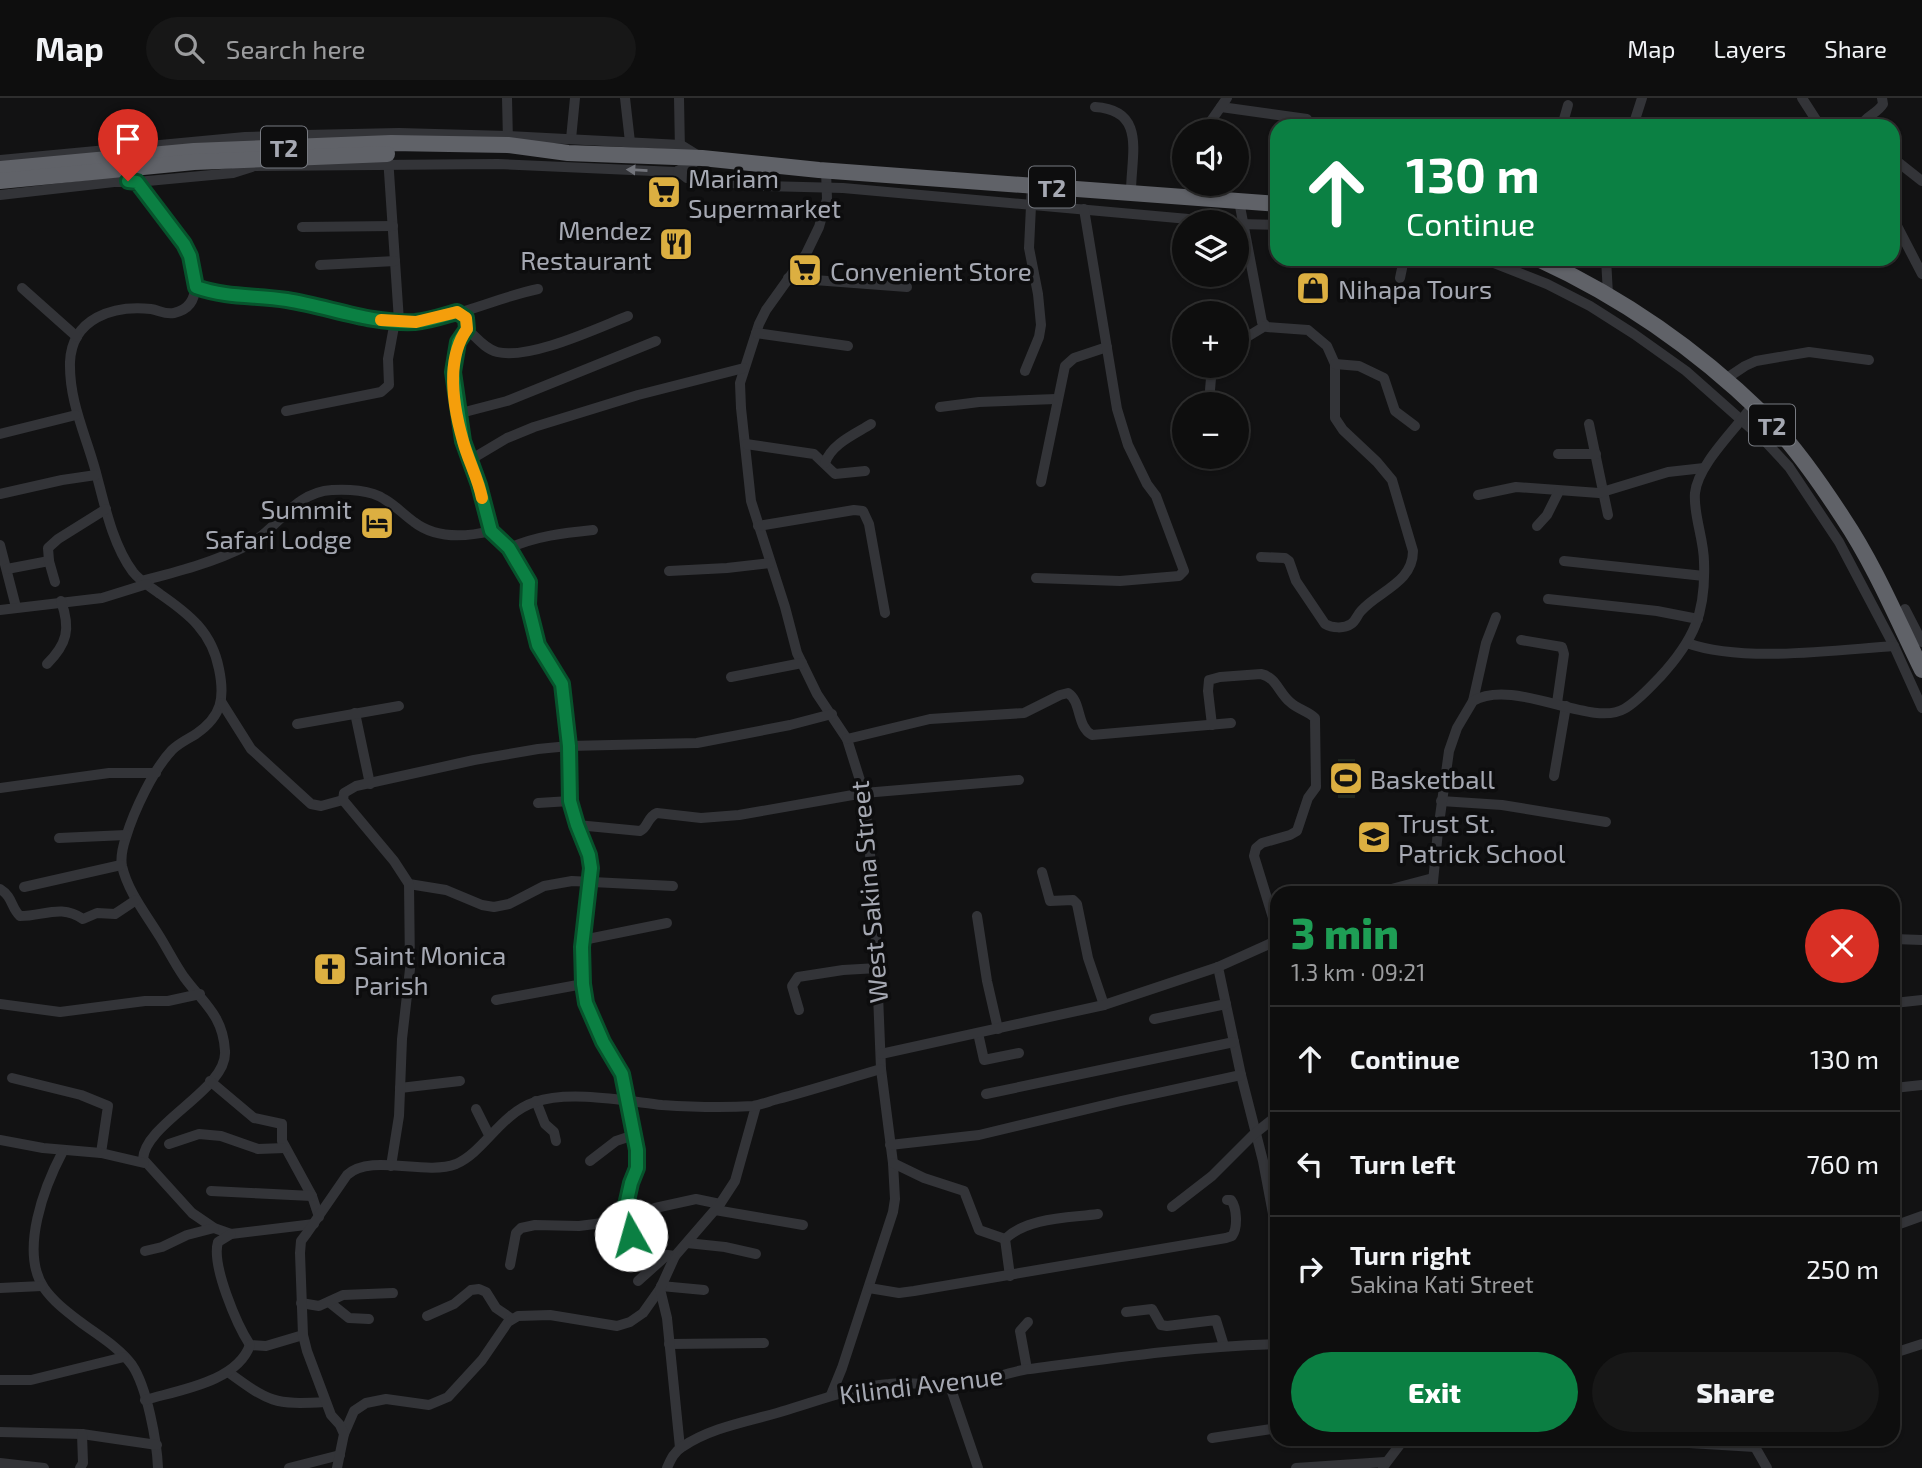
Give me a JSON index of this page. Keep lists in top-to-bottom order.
{
  "streets": {
    "highway": ["T2"],
    "street": ["West Sakina Street", "Kilindi Avenue"]
  },
  "crossings": [
    ["T2", "West Sakina Street"],
    ["West Sakina Street", "Kilindi Avenue"]
  ],
  "places": {
    "supermarket": ["Mariam Supermarket", "Convenient Store"],
    "restaurant": ["Mendez Restaurant"],
    "shop": ["Nihapa Tours"],
    "hotel": ["Summit Safari Lodge"],
    "sports": ["Basketball"],
    "school or university": ["Trust St. Patrick School"],
    "church": ["Saint Monica Parish"]
  },
  "page": {
    "header": "Map",
    "search": "Search here",
    "nav": ["Map", "Layers", "Share"],
    "map_buttons": ["+", "−"],
    "turn": ["130 m", "Continue"],
    "heading": ["3 min", "1.3 km · 09:21"],
    "list": [
      {
        "name": "Continue",
        "value": "130 m"
      },
      {
        "name": "Turn left",
        "value": "760 m"
      },
      {
        "name": "Turn right",
        "note": "Sakina Kati Street",
        "value": "250 m"
      }
    ],
    "buttons": ["Exit", "Share"]
  }
}
